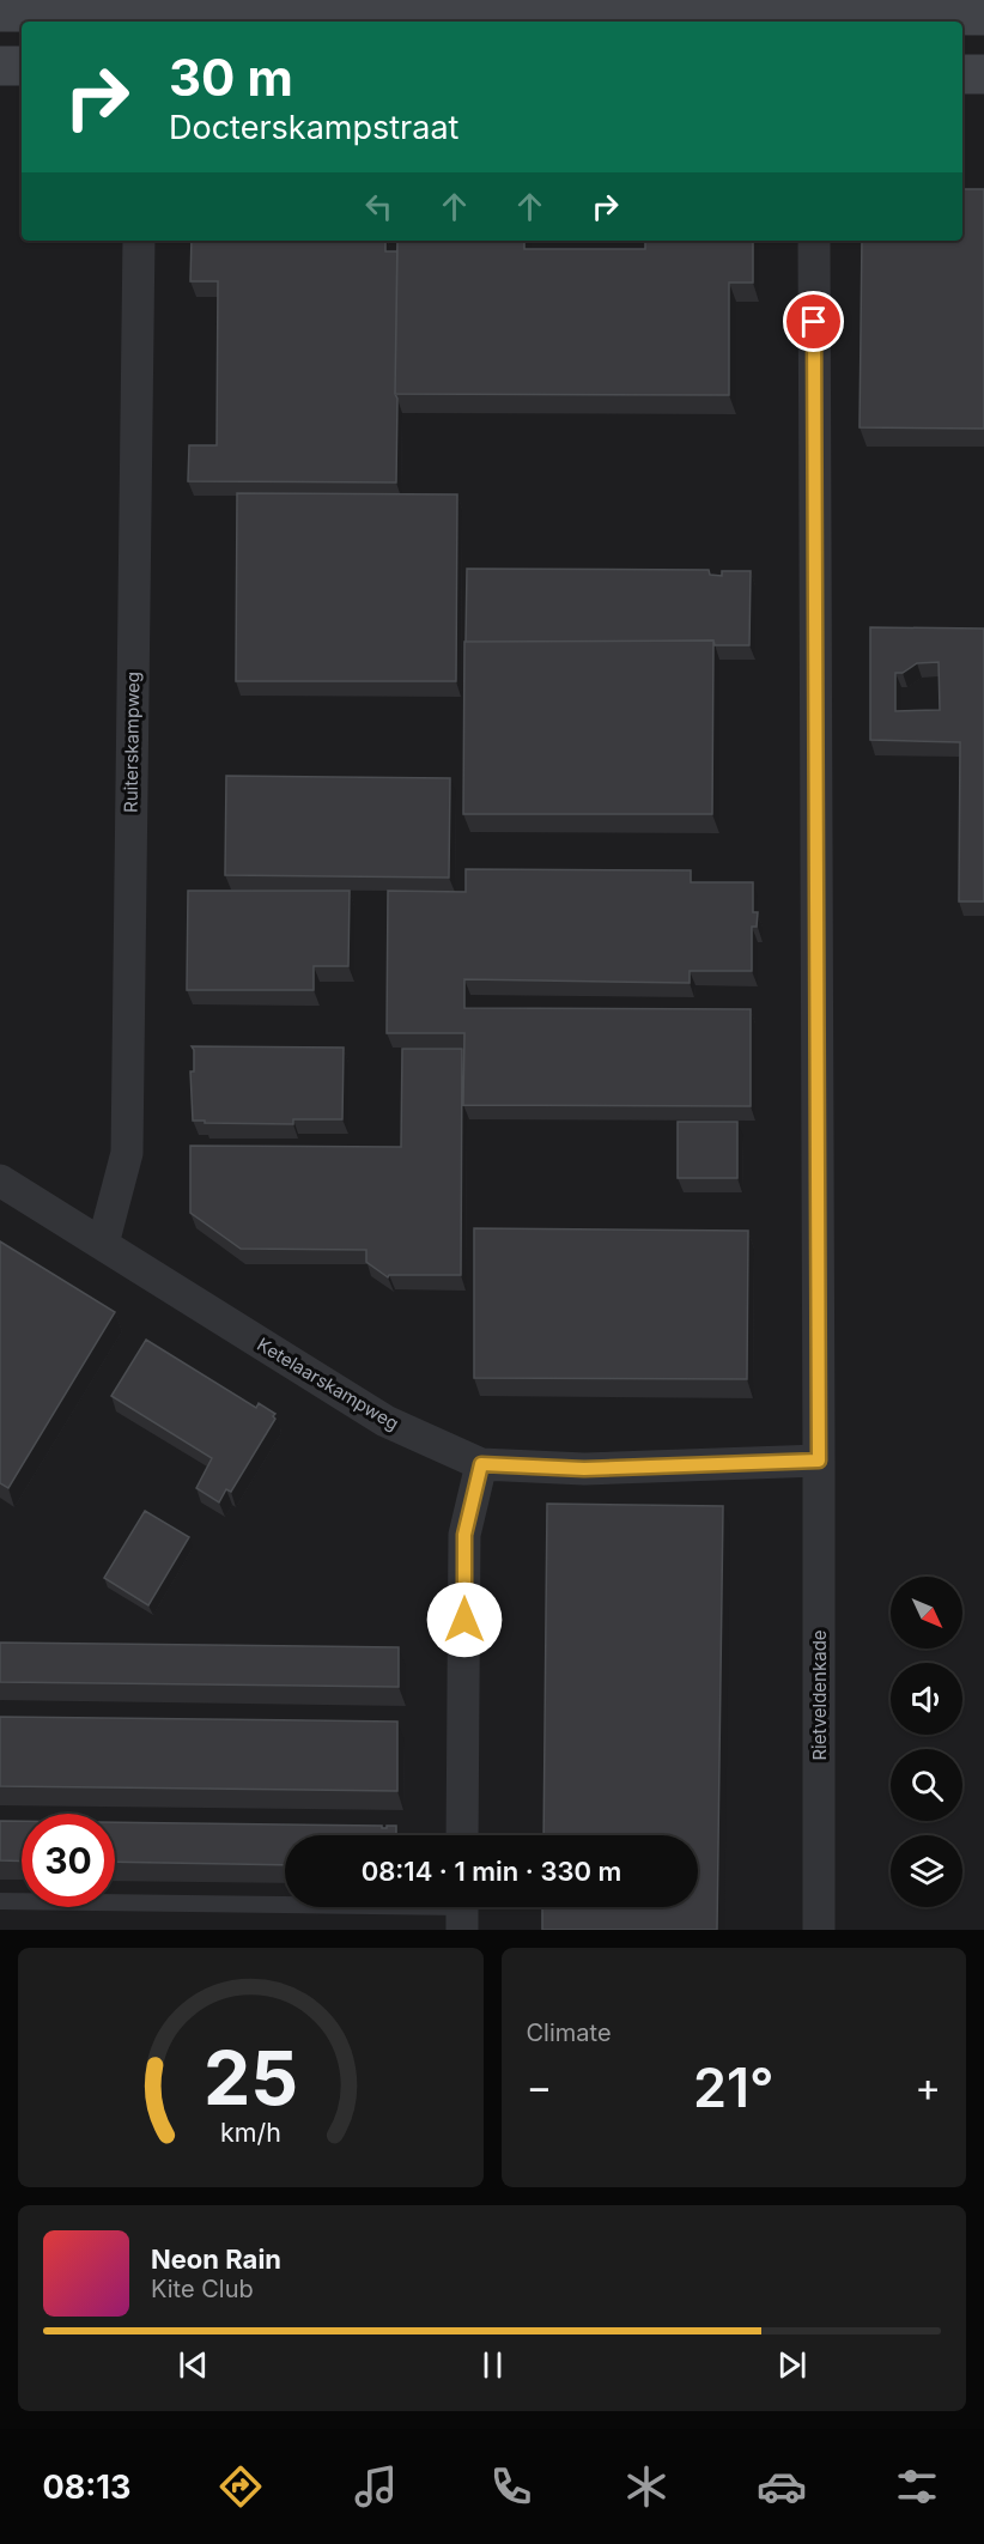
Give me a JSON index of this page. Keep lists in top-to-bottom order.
{
  "streets": {
    "street": ["Ruiterskampweg", "Ketelaarskampweg", "Rietveldenkade"]
  },
  "crossings": [
    ["Ruiterskampweg", "Ketelaarskampweg"]
  ],
  "north": "bottom right",
  "page": {
    "turn": ["30 m", "Docterskampstraat"],
    "limit": "30",
    "trip": "08:14 · 1 min · 330 m",
    "tile": "Climate",
    "heat": ["−", "21°", "+"],
    "song": ["Neon Rain", "Kite Club"],
    "tabs": "08:13",
    "gauge": ["25", "km/h"]
  }
}
